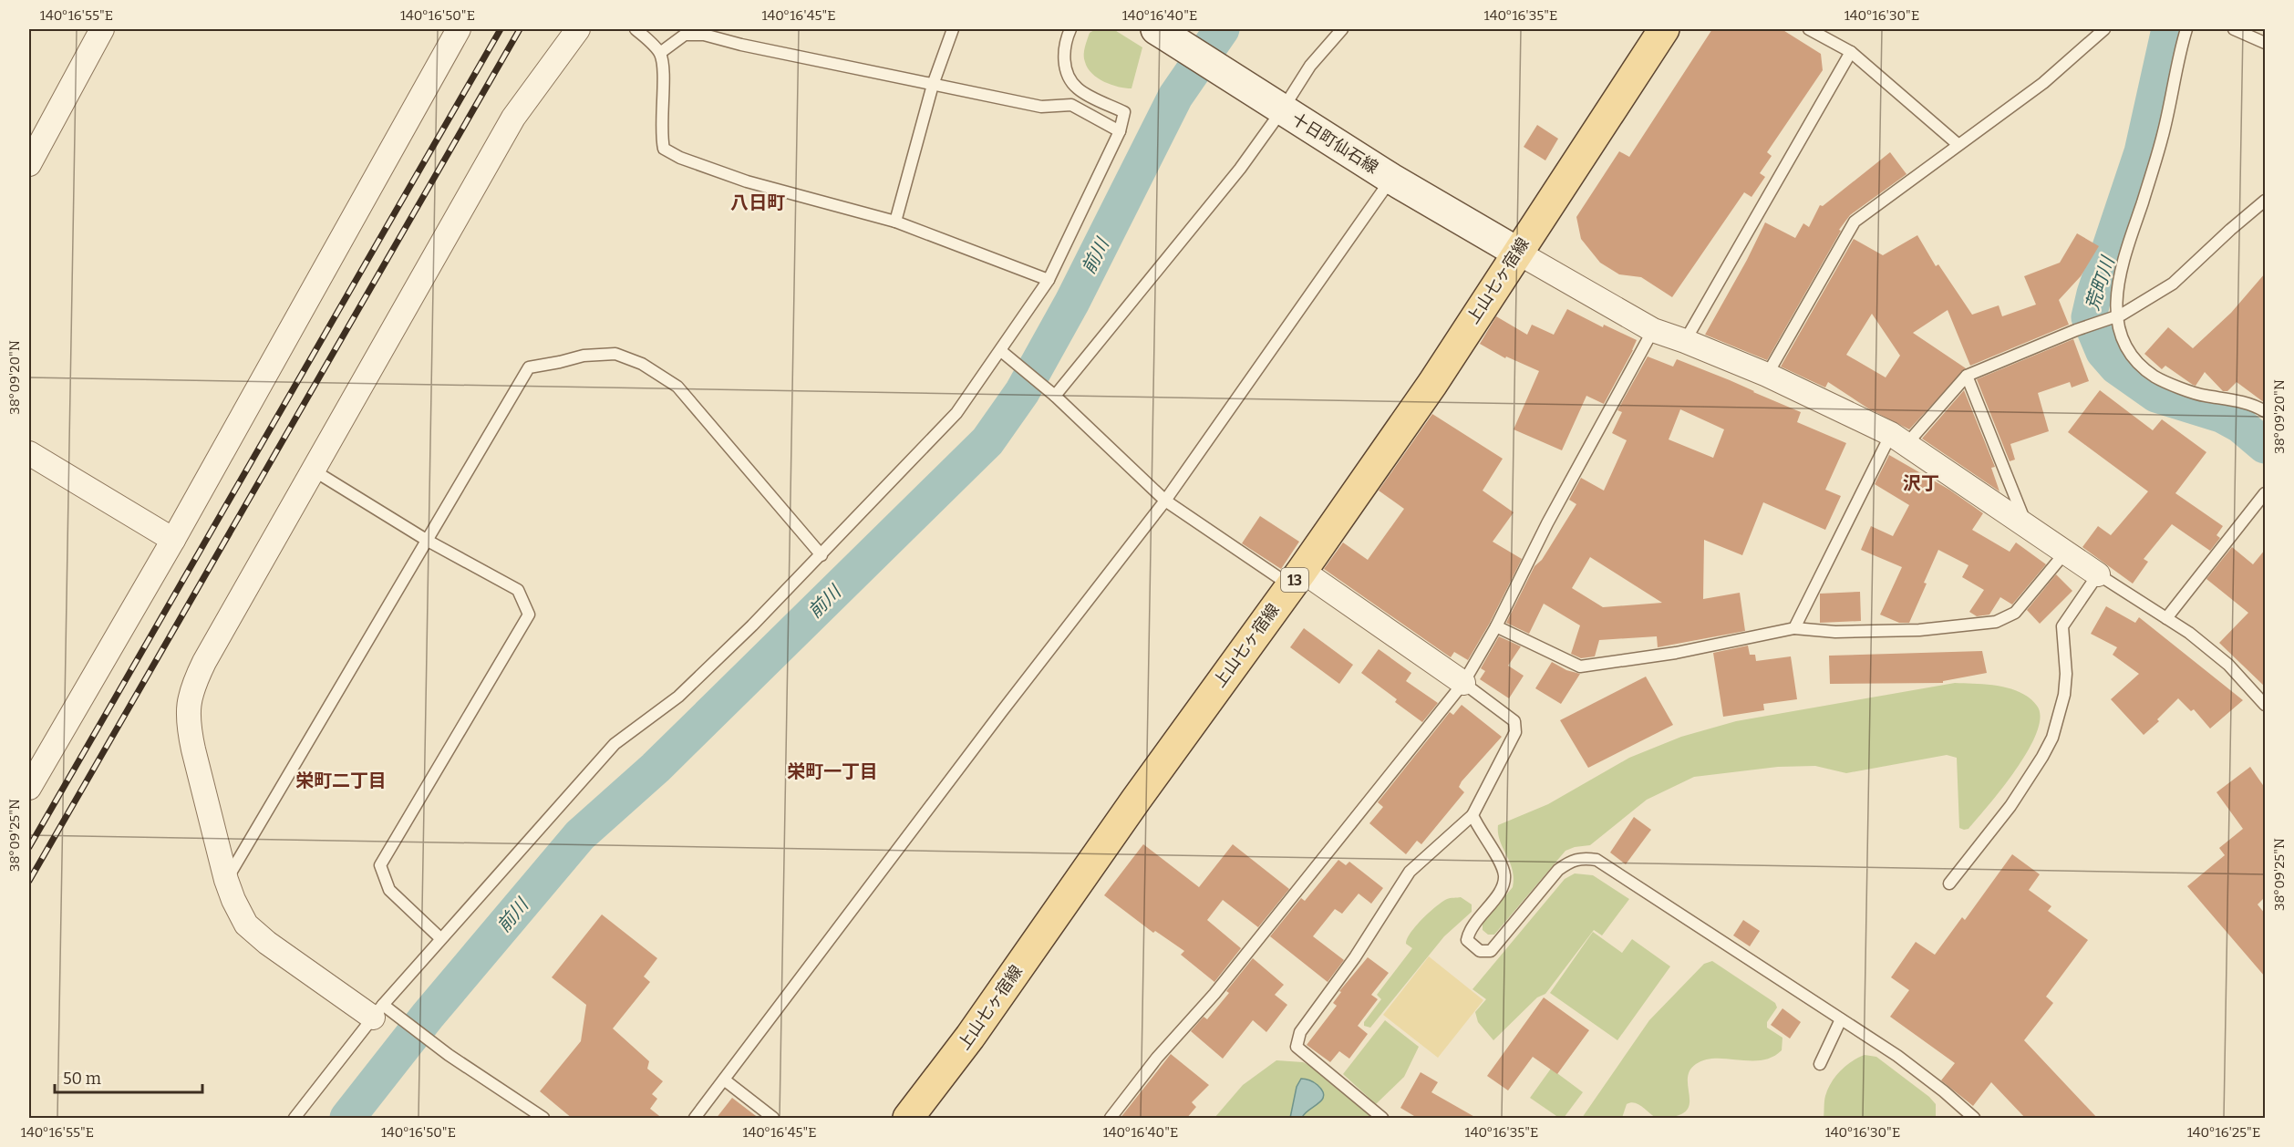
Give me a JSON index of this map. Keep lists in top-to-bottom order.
{
  "streets": {
    "main road": ["十日町仙石線", "上山七ヶ宿線", "13"]
  },
  "crossings": [
    ["十日町仙石線", "上山七ヶ宿線"]
  ],
  "districts": [
    "八日町",
    "沢丁",
    "栄町一丁目",
    "栄町二丁目"
  ],
  "water": ["前川", "荒町川"],
  "scale_bar": "50 m",
  "coordinates": [
    "140°16'55\"E",
    "140°16'50\"E",
    "140°16'45\"E",
    "140°16'40\"E",
    "140°16'35\"E",
    "140°16'30\"E",
    "38°09'20\"N",
    "38°09'25\"N",
    "140°16'25\"E"
  ]
}
